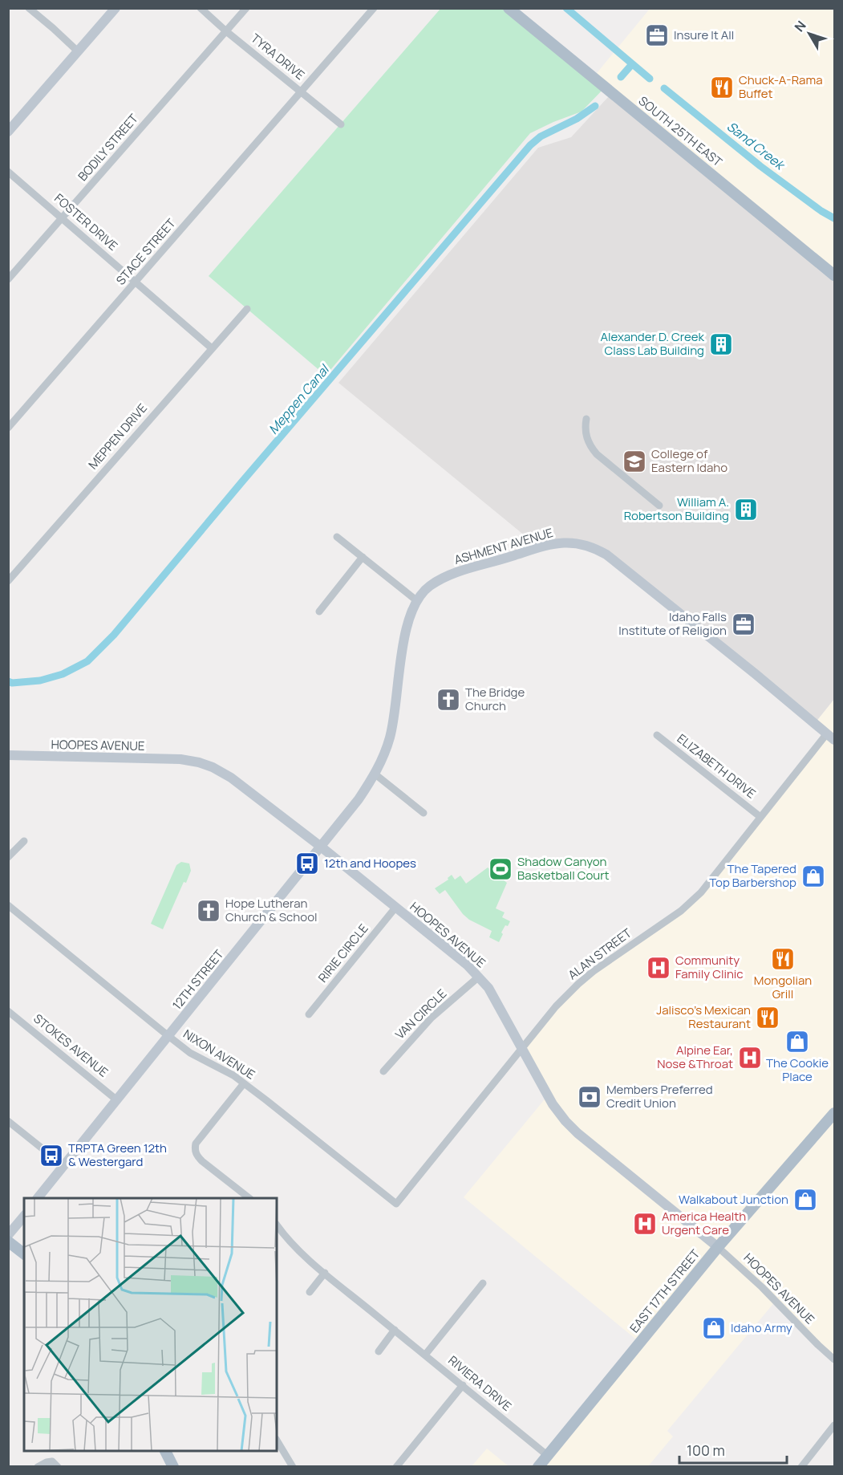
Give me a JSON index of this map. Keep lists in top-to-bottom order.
{
  "streets": {
    "main road": ["SOUTH 25TH EAST", "EAST 17TH STREET"],
    "street": [
      "TYRA DRIVE",
      "BODILY STREET",
      "FOSTER DRIVE",
      "STACE STREET",
      "MEPPEN DRIVE",
      "ASHMENT AVENUE",
      "HOOPES AVENUE",
      "ELIZABETH DRIVE",
      "RIRIE CIRCLE",
      "ALAN STREET",
      "12TH STREET",
      "VAN CIRCLE",
      "STOKES AVENUE",
      "NIXON AVENUE",
      "RIVIERA DRIVE"
    ]
  },
  "crossings": [
    ["TYRA DRIVE", "BODILY STREET"],
    ["TYRA DRIVE", "STACE STREET"],
    ["BODILY STREET", "FOSTER DRIVE"],
    ["FOSTER DRIVE", "STACE STREET"],
    ["FOSTER DRIVE", "MEPPEN DRIVE"],
    ["ASHMENT AVENUE", "ALAN STREET"],
    ["ASHMENT AVENUE", "12TH STREET"],
    ["HOOPES AVENUE", "RIRIE CIRCLE"],
    ["HOOPES AVENUE", "ALAN STREET"],
    ["HOOPES AVENUE", "12TH STREET"],
    ["HOOPES AVENUE", "VAN CIRCLE"],
    ["HOOPES AVENUE", "EAST 17TH STREET"],
    ["ELIZABETH DRIVE", "ALAN STREET"],
    ["ALAN STREET", "NIXON AVENUE"],
    ["12TH STREET", "STOKES AVENUE"],
    ["12TH STREET", "NIXON AVENUE"],
    ["EAST 17TH STREET", "RIVIERA DRIVE"]
  ],
  "water": ["Sand Creek", "Meppen Canal"],
  "places": {
    "office": ["Insure It All", "Idaho Falls Institute of Religion"],
    "restaurant": ["Chuck-A-Rama Buffet", "Mongolian Grill", "Jalisco's Mexican Restaurant"],
    "building": ["Alexander D. Creek Class Lab Building", "William A. Robertson Building"],
    "school or university": ["College of Eastern Idaho"],
    "church": ["The Bridge Church", "Hope Lutheran Church & School"],
    "bus stop": ["12th and Hoopes", "TRPTA Green 12th & Westergard"],
    "sports": ["Shadow Canyon Basketball Court"],
    "shop": [
      "The Tapered Top Barbershop",
      "The Cookie Place",
      "Walkabout Junction",
      "Idaho Army"
    ],
    "hospital": ["Community Family Clinic", "Alpine Ear, Nose &Throat", "America Health Urgent Care"],
    "bank": ["Members Preferred Credit Union"]
  },
  "scale_bar": "100 m",
  "north": "top left"
}
